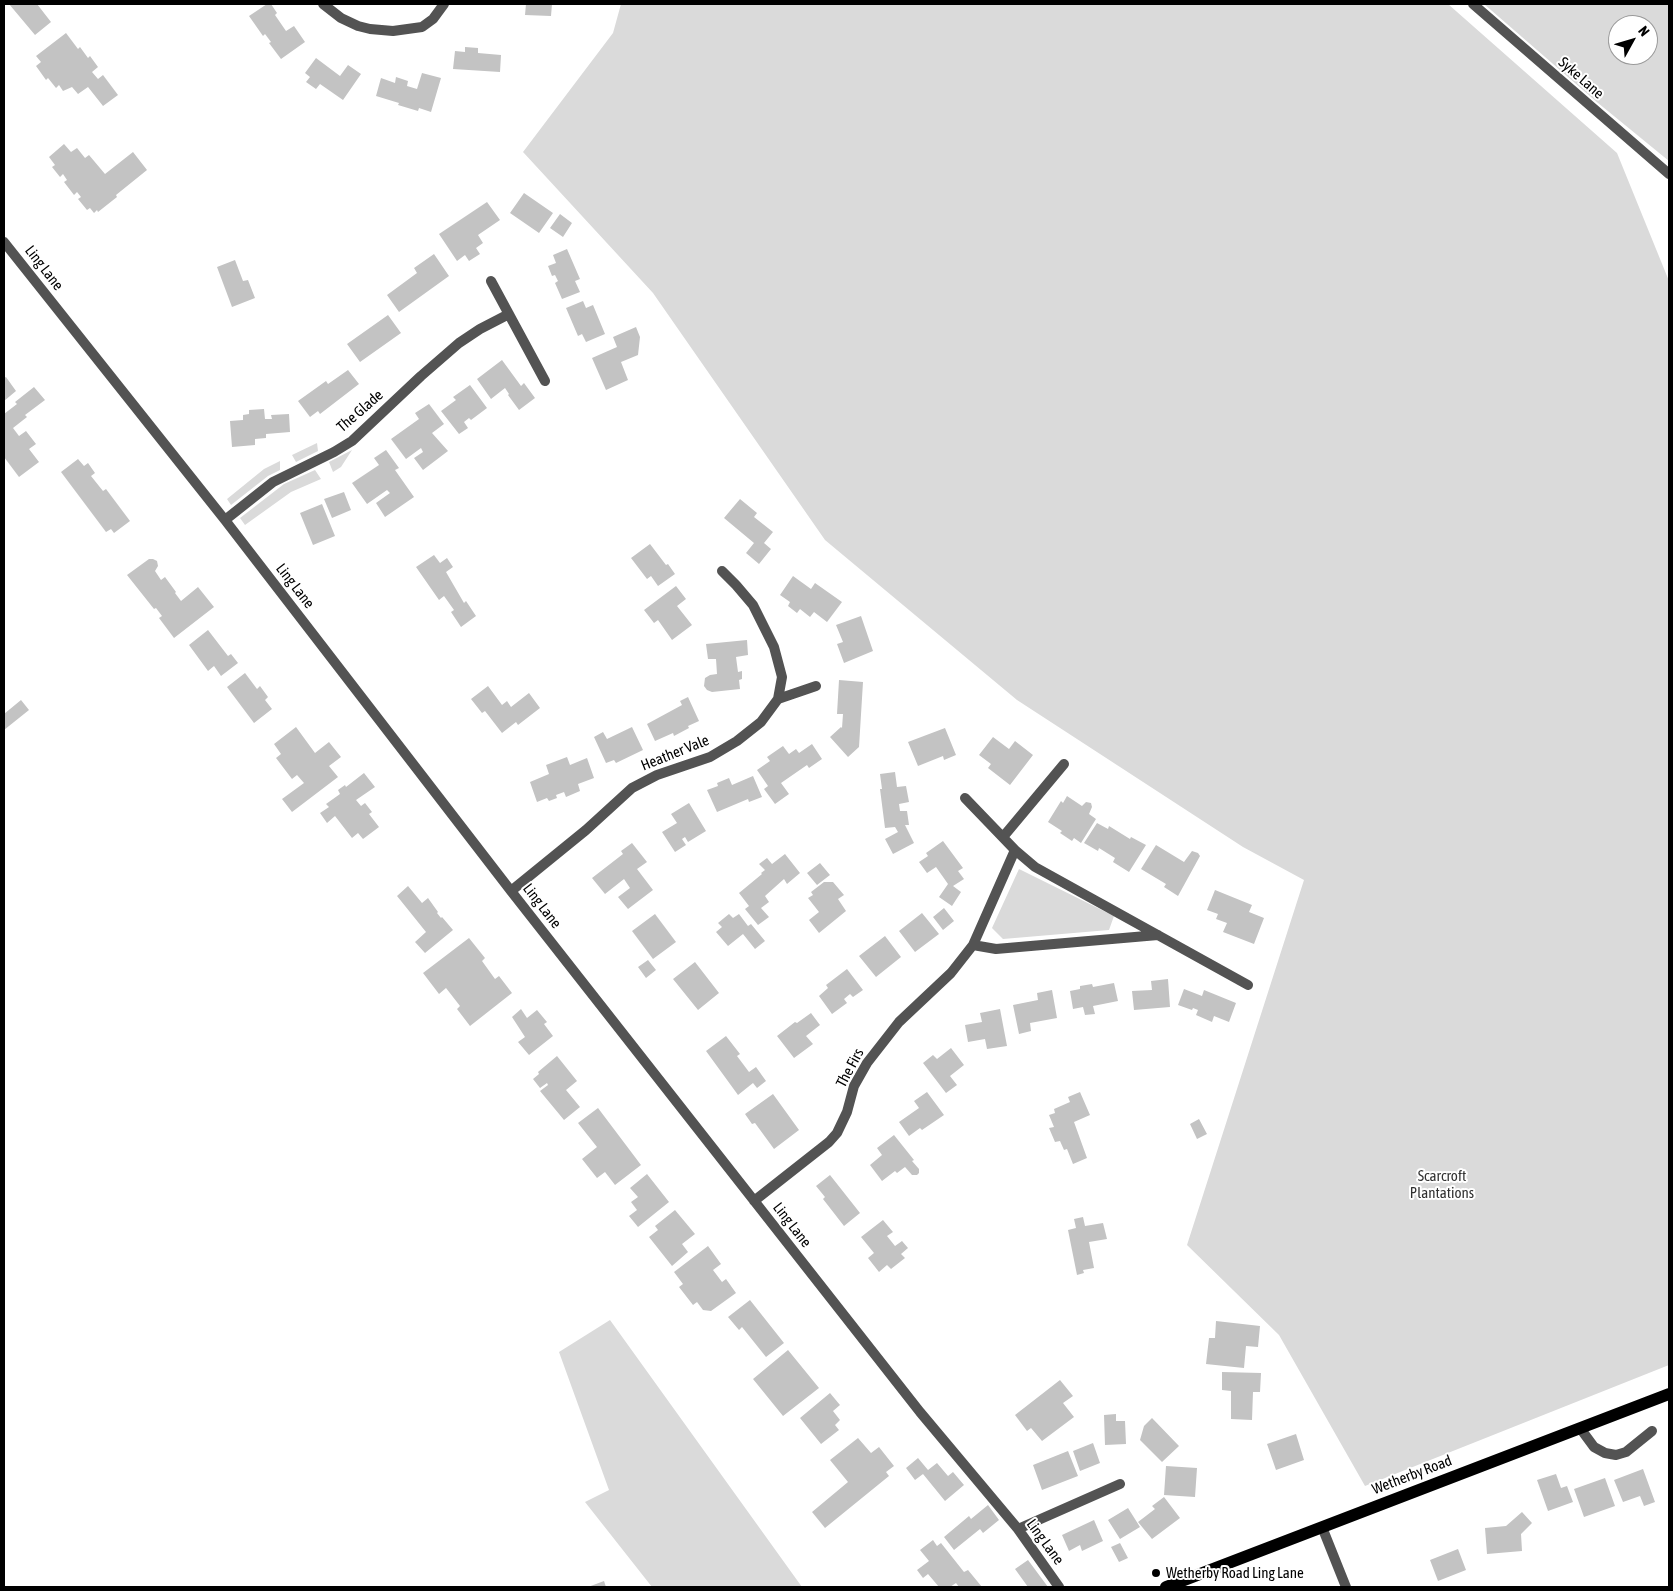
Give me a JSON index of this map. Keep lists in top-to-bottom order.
{
  "streets": {
    "main road": ["Wetherby Road"],
    "street": [
      "Syke Lane",
      "Ling Lane",
      "The Glade",
      "Heather Vale",
      "The Firs"
    ]
  },
  "crossings": [
    ["Ling Lane", "The Glade"],
    ["Ling Lane", "Heather Vale"],
    ["Ling Lane", "The Firs"]
  ],
  "parks": ["Scarcroft Plantations"],
  "places": ["Wetherby Road Ling Lane"],
  "north": "top right"
}
